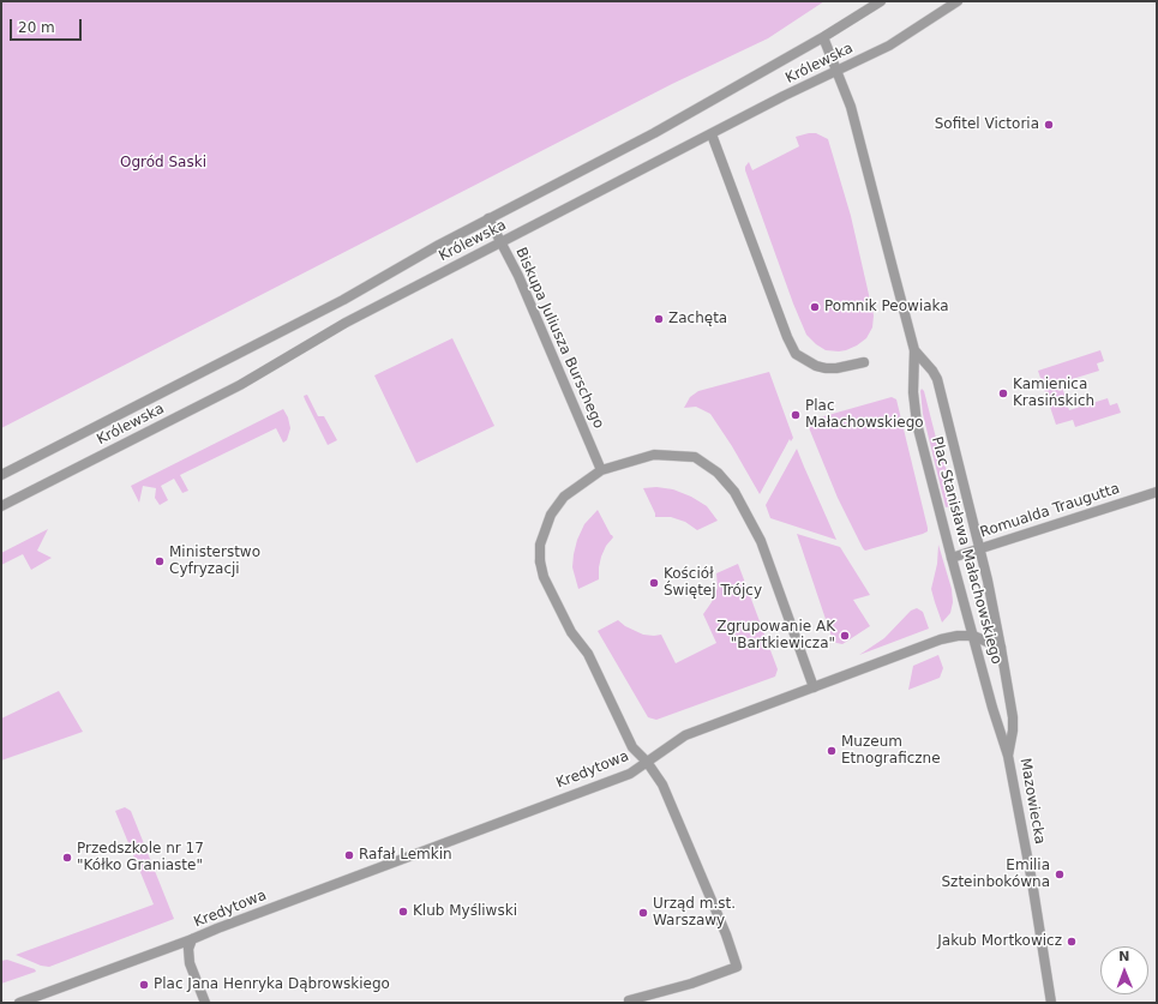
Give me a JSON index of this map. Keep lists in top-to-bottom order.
{
  "streets": {
    "street": [
      "Królewska",
      "Biskupa Juliusza Burschego",
      "Romualda Traugutta",
      "Plac Stanisława Małachowskiego",
      "Kredytowa",
      "Mazowiecka"
    ]
  },
  "crossings": [
    ["Królewska", "Biskupa Juliusza Burschego"],
    ["Królewska", "Plac Stanisława Małachowskiego"],
    ["Romualda Traugutta", "Plac Stanisława Małachowskiego"],
    ["Romualda Traugutta", "Mazowiecka"],
    ["Plac Stanisława Małachowskiego", "Kredytowa"],
    ["Plac Stanisława Małachowskiego", "Mazowiecka"],
    ["Kredytowa", "Mazowiecka"]
  ],
  "parks": ["Ogród Saski"],
  "places": [
    "Sofitel Victoria",
    "Pomnik Peowiaka",
    "Zachęta",
    "Kamienica Krasińskich",
    "Plac Małachowskiego",
    "Ministerstwo Cyfryzacji",
    "Kościół Świętej Trójcy",
    "Zgrupowanie AK \"Bartkiewicza\"",
    "Muzeum Etnograficzne",
    "Rafał Lemkin",
    "Przedszkole nr 17 \"Kółko Graniaste\"",
    "Emilia Szteinbokówna",
    "Klub Myśliwski",
    "Urząd m.st. Warszawy",
    "Jakub Mortkowicz",
    "Plac Jana Henryka Dąbrowskiego"
  ],
  "scale_bar": "20 m",
  "north": "top"
}
